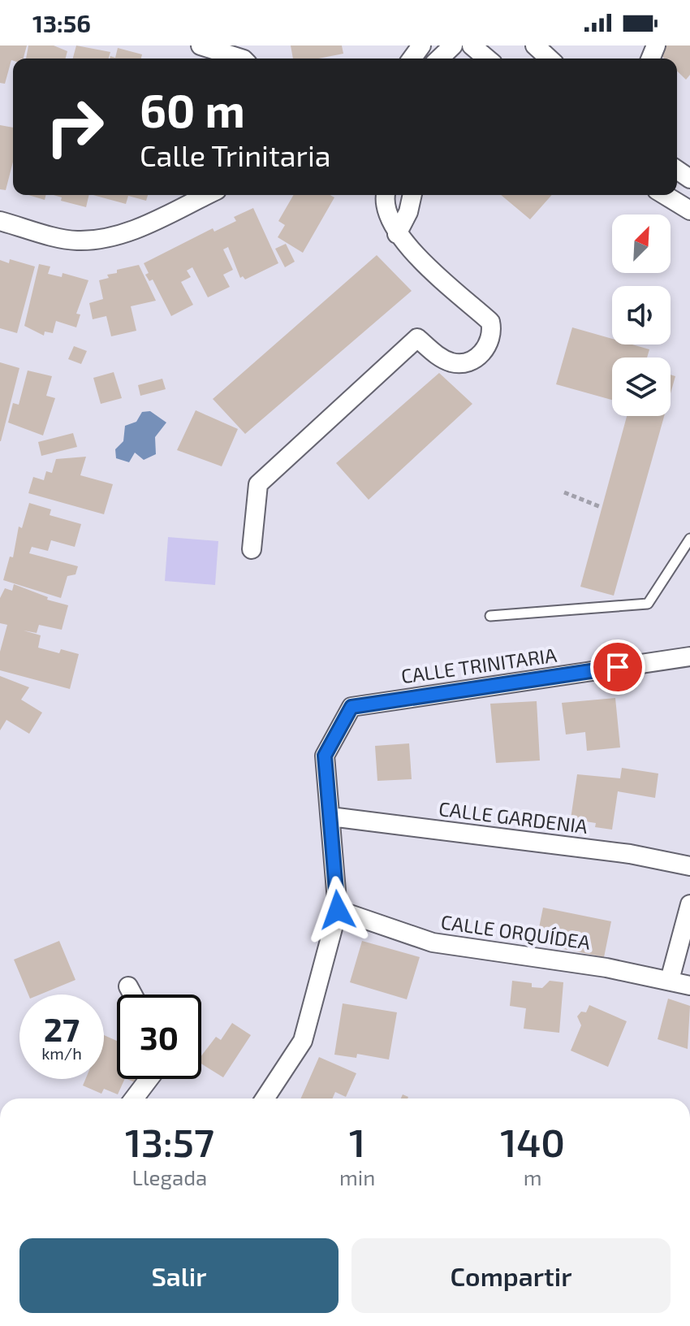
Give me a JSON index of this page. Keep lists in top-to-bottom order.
{
  "streets": {
    "street": ["CALLE TRINITARIA", "CALLE GARDENIA", "CALLE ORQUÍDEA"]
  },
  "crossings": [
    ["CALLE TRINITARIA", "CALLE GARDENIA"]
  ],
  "north": "top right",
  "page": {
    "status": "13:56",
    "turn": ["60 m", "Calle Trinitaria"],
    "speed": "27 km/h",
    "limit": "30",
    "eta": [
      "13:57",
      "Llegada",
      "1",
      "min",
      "140",
      "m"
    ],
    "buttons": ["Salir", "Compartir"]
  }
}
